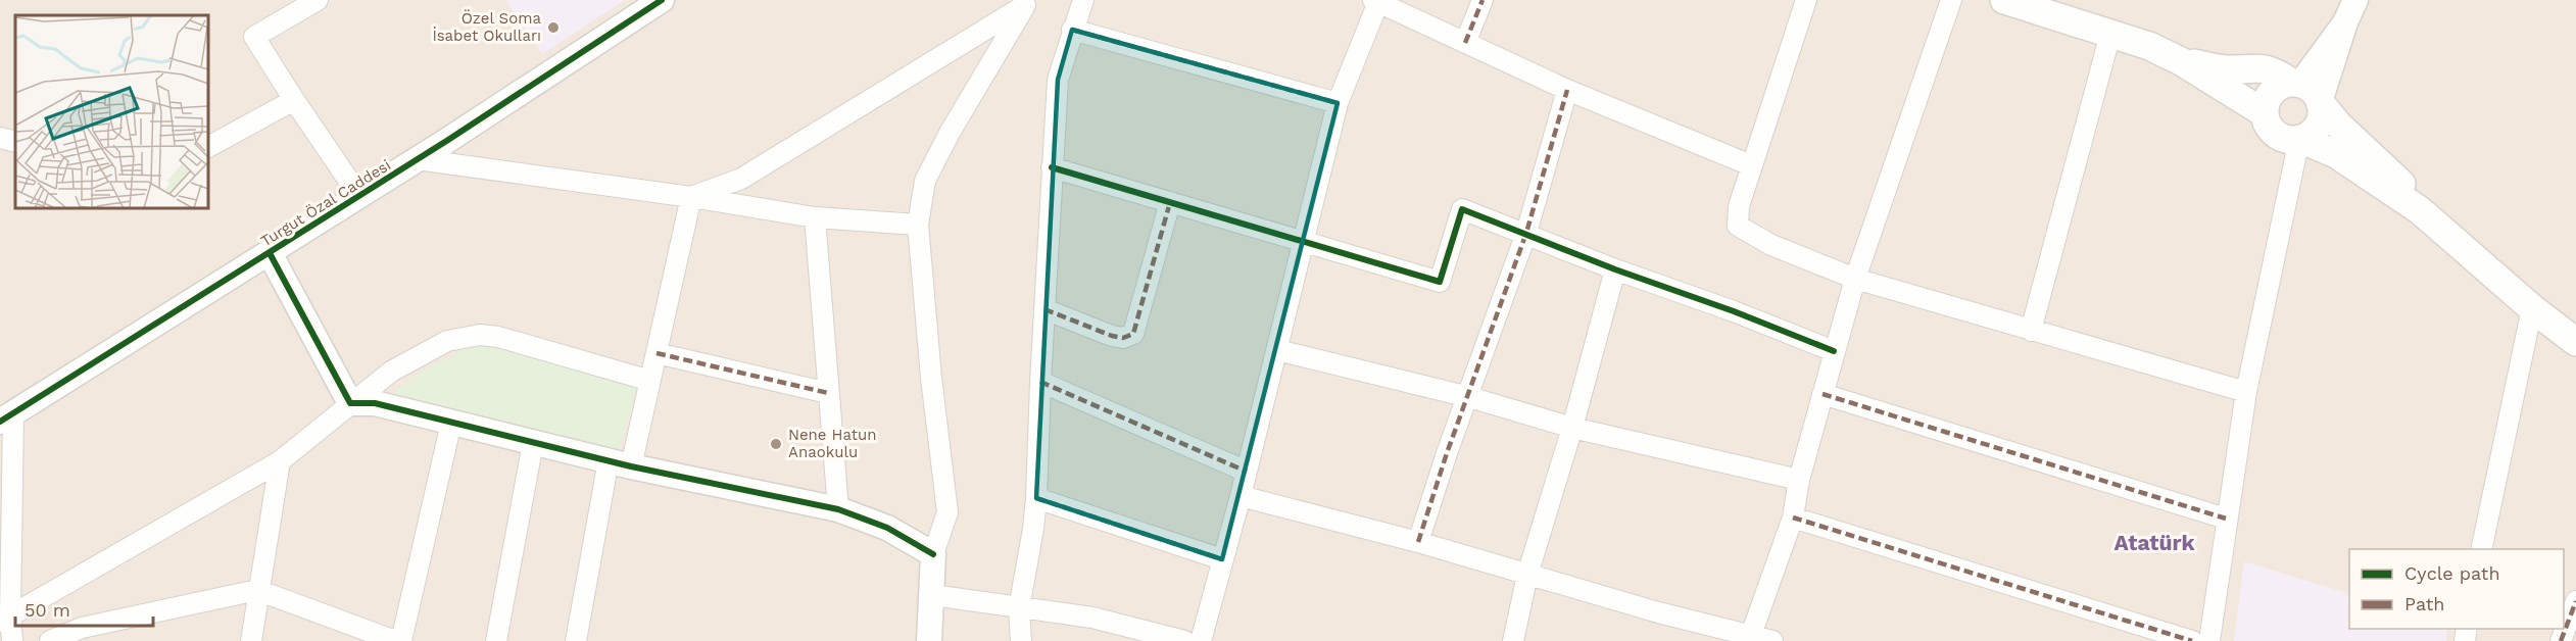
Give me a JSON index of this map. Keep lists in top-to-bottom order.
{
  "streets": {
    "street": ["Turgut Özal Caddesi"]
  },
  "districts": ["Atatürk"],
  "places": ["Özel Soma İsabet Okulları", "Nene Hatun Anaokulu"],
  "legend": ["Cycle path", "Path"],
  "scale_bar": "50 m"
}
